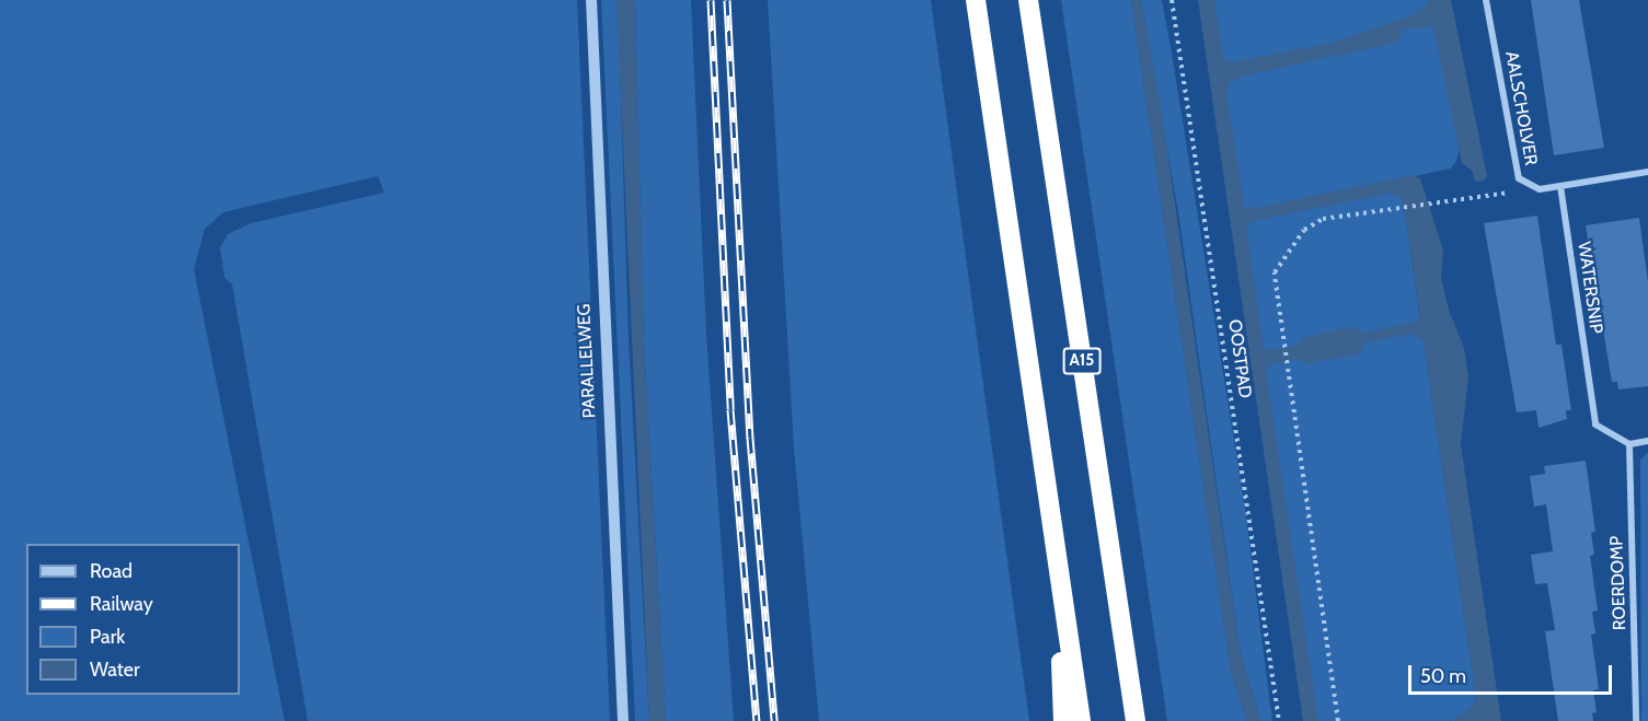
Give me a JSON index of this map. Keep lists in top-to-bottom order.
{
  "streets": {
    "highway": ["A15"],
    "street": [
      "AALSCHOLVER",
      "WATERSNIP",
      "PARALLELWEG",
      "ROERDOMP"
    ],
    "path": ["OOSTPAD"]
  },
  "crossings": [
    ["AALSCHOLVER", "WATERSNIP"],
    ["WATERSNIP", "ROERDOMP"]
  ],
  "legend": [
    "Road",
    "Railway",
    "Park",
    "Water"
  ],
  "scale_bar": "50 m"
}
